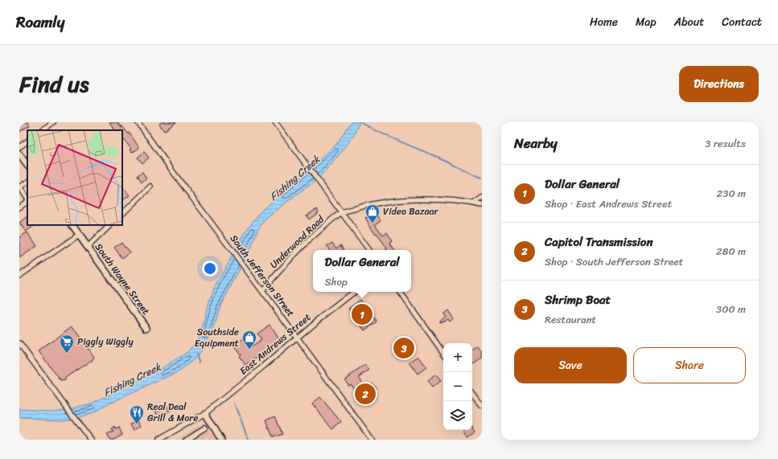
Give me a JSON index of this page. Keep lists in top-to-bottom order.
{
  "streets": {
    "main road": ["South Wayne Street"],
    "street": ["Underwood Road", "South Jefferson Street", "East Andrews Street"]
  },
  "crossings": [
    ["Underwood Road", "South Jefferson Street"],
    ["South Jefferson Street", "East Andrews Street"]
  ],
  "water": ["Fishing Creek"],
  "places": {
    "shop": ["Video Bazaar", "Southside Equipment"],
    "supermarket": ["Piggly Wiggly"],
    "restaurant": ["Real Deal Grill & More"]
  },
  "page": {
    "header": "Roamly",
    "nav": [
      "Home",
      "Map",
      "About",
      "Contact"
    ],
    "title": "Find us",
    "buttons": [
      "Directions",
      ["Save", "Share"]
    ],
    "heading": ["Nearby", "3 results"],
    "list": [
      {
        "mark": "1",
        "name": "Dollar General",
        "note": "Shop · East Andrews Street",
        "value": "230 m"
      },
      {
        "mark": "2",
        "name": "Capitol Transmission",
        "note": "Shop · South Jefferson Street",
        "value": "280 m"
      },
      {
        "mark": "3",
        "name": "Shrimp Boat",
        "note": "Restaurant",
        "value": "300 m"
      }
    ],
    "popup": ["Dollar General", "Shop"],
    "pins": ["1", "3", "2"],
    "map_buttons": ["+", "−"]
  }
}
